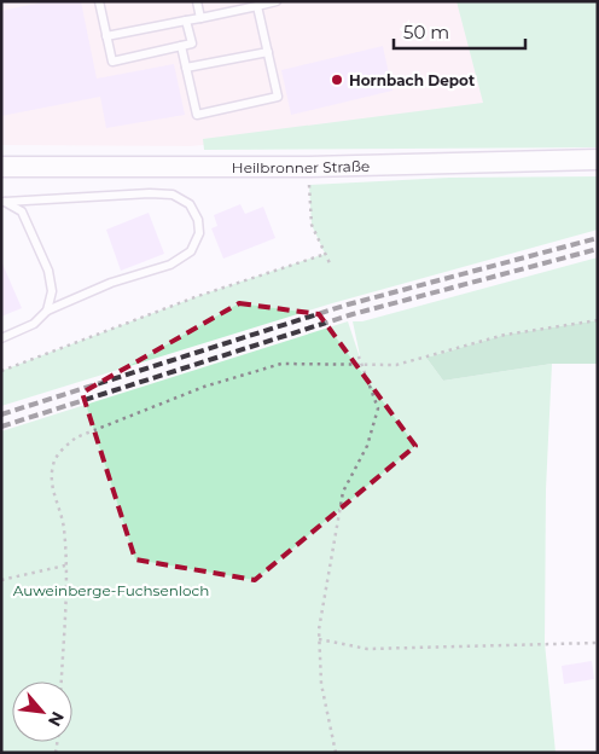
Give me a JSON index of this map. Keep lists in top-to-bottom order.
{
  "streets": {
    "street": ["Heilbronner Straße"]
  },
  "parks": ["Auweinberge-Fuchsenloch"],
  "places": ["Hornbach Depot"],
  "scale_bar": "50 m",
  "north": "bottom right"
}
